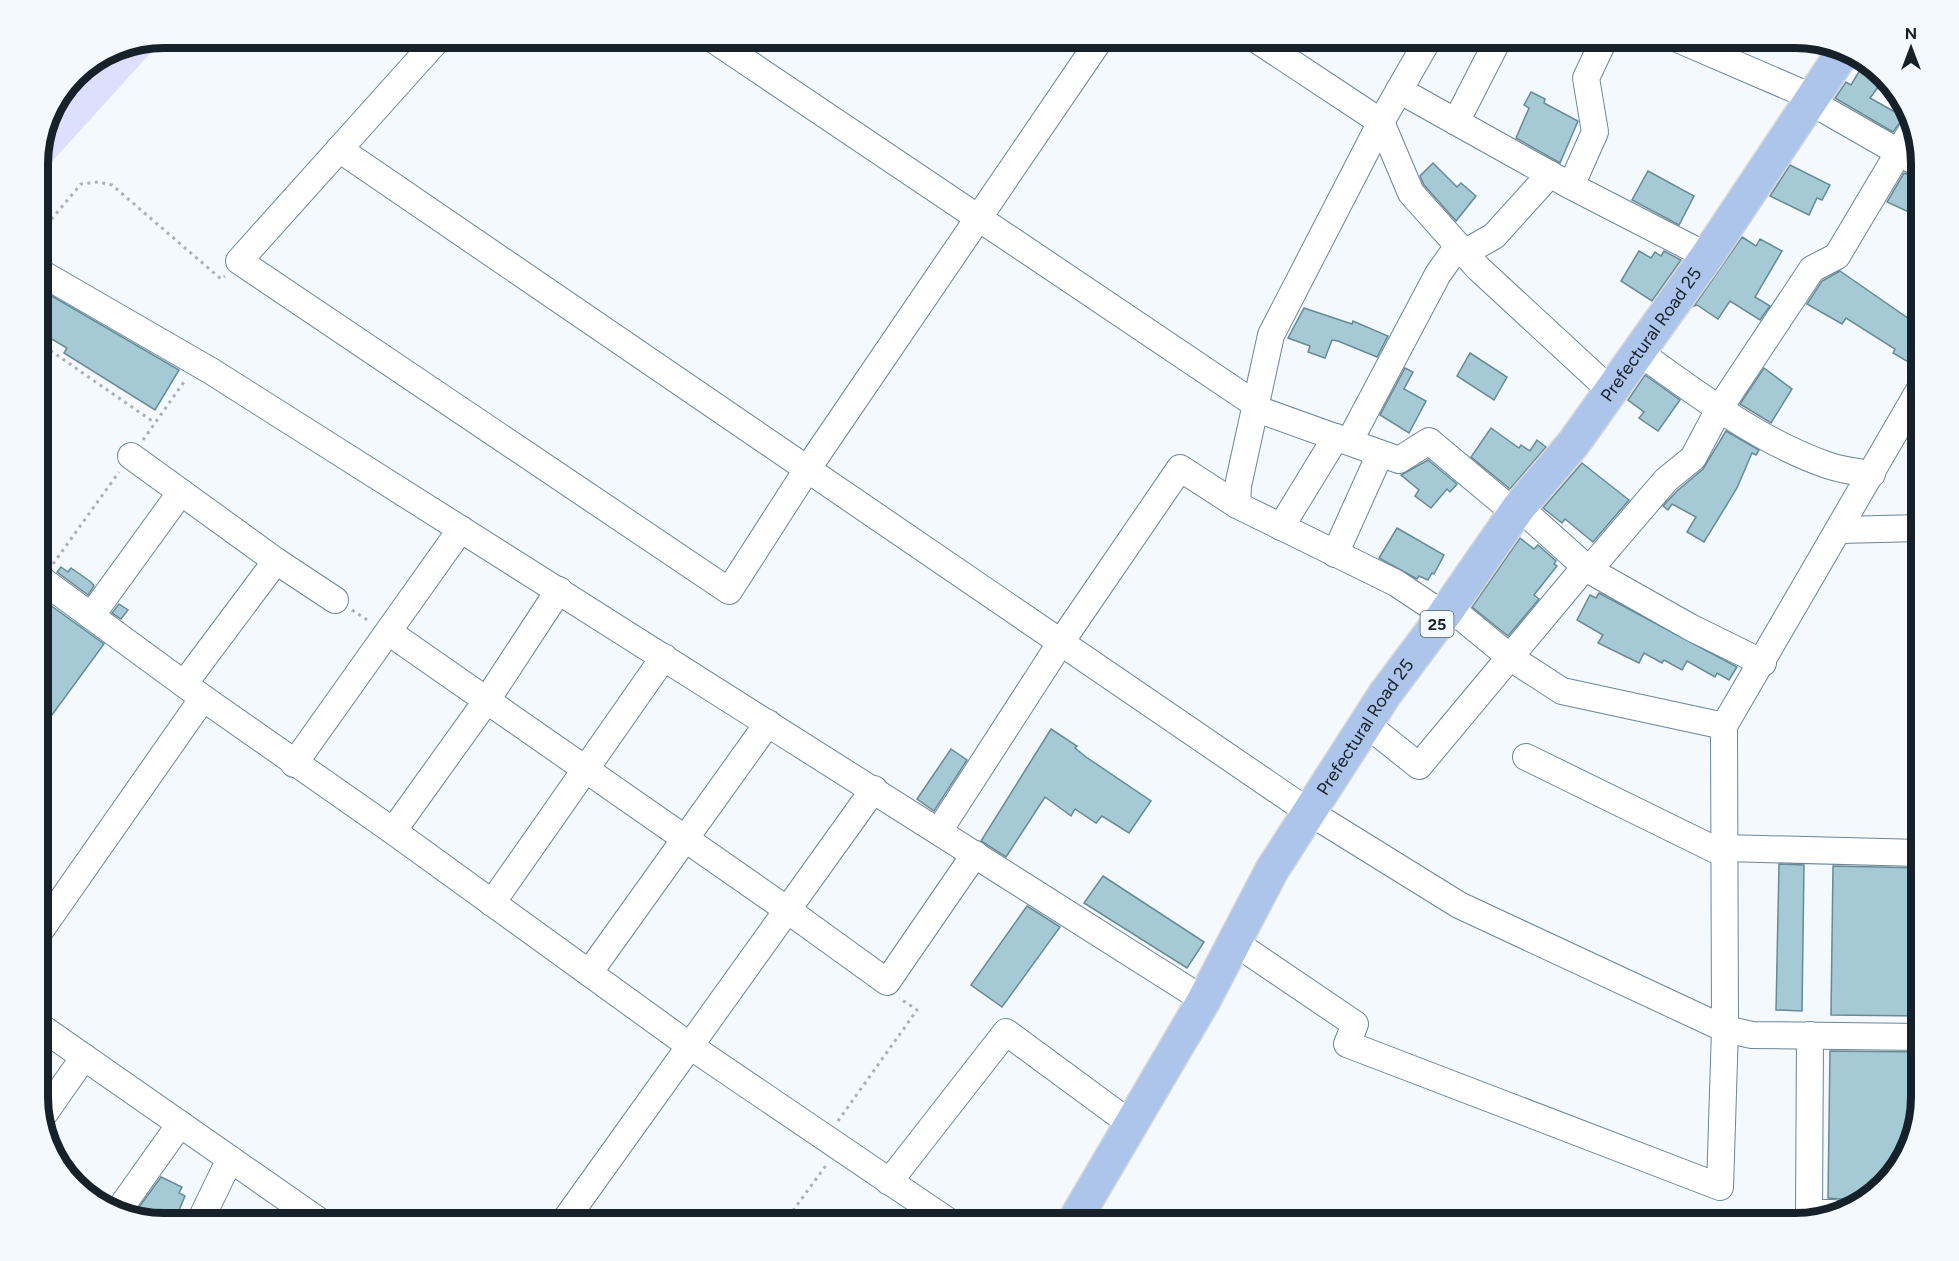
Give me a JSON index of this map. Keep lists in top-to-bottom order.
{
  "streets": {
    "main road": ["Prefectural Road 25", "25"]
  },
  "north": "top"
}
